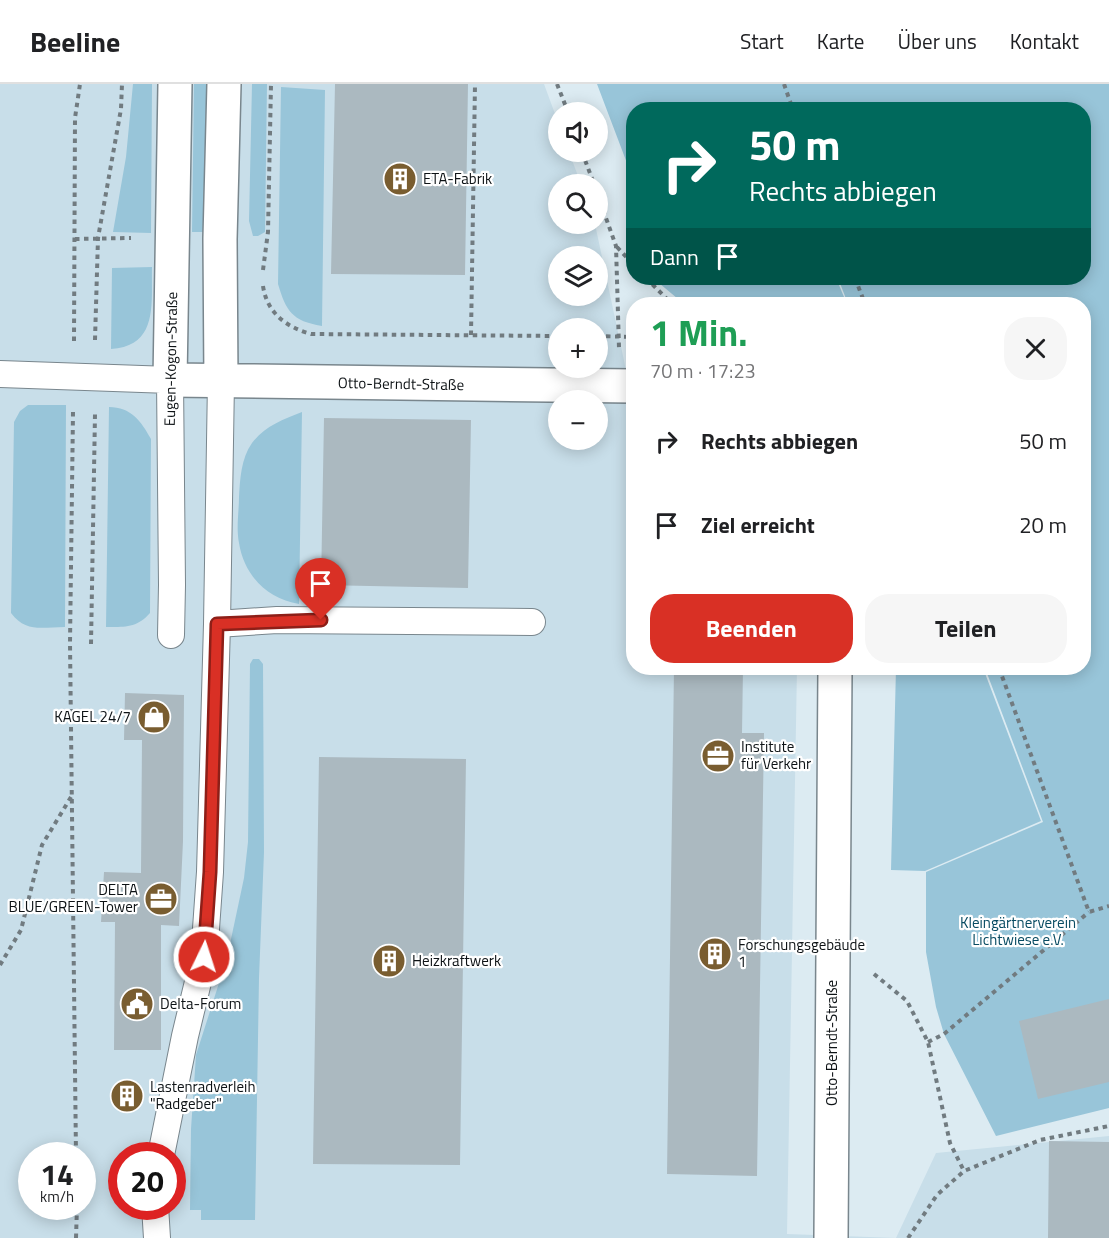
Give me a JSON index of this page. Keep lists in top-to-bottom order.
{
  "streets": {
    "street": ["Eugen-Kogon-Straße", "Otto-Berndt-Straße"]
  },
  "crossings": [
    ["Eugen-Kogon-Straße", "Otto-Berndt-Straße"]
  ],
  "parks": ["Kleingärtnerverein Lichtwiese e.V."],
  "places": {
    "building": [
      "ETA-Fabrik",
      "Forschungsgebäude 1",
      "Heizkraftwerk",
      "Lastenradverleih \"Radgeber\""
    ],
    "shop": ["KAGEL 24/7"],
    "office": ["Institute für Verkehr", "DELTA BLUE/GREEN-Tower"],
    "public building": ["Delta-Forum"]
  },
  "page": {
    "header": "Beeline",
    "nav": [
      "Start",
      "Karte",
      "Über uns",
      "Kontakt"
    ],
    "map_buttons": ["+", "−"],
    "turn": ["50 m", "Rechts abbiegen"],
    "then": "Dann",
    "heading": ["1 Min.", "70 m · 17:23"],
    "list": [
      {
        "name": "Rechts abbiegen",
        "value": "50 m"
      },
      {
        "name": "Ziel erreicht",
        "value": "20 m"
      }
    ],
    "buttons": ["Beenden", "Teilen"],
    "speed": "14 km/h",
    "limit": "20"
  }
}
